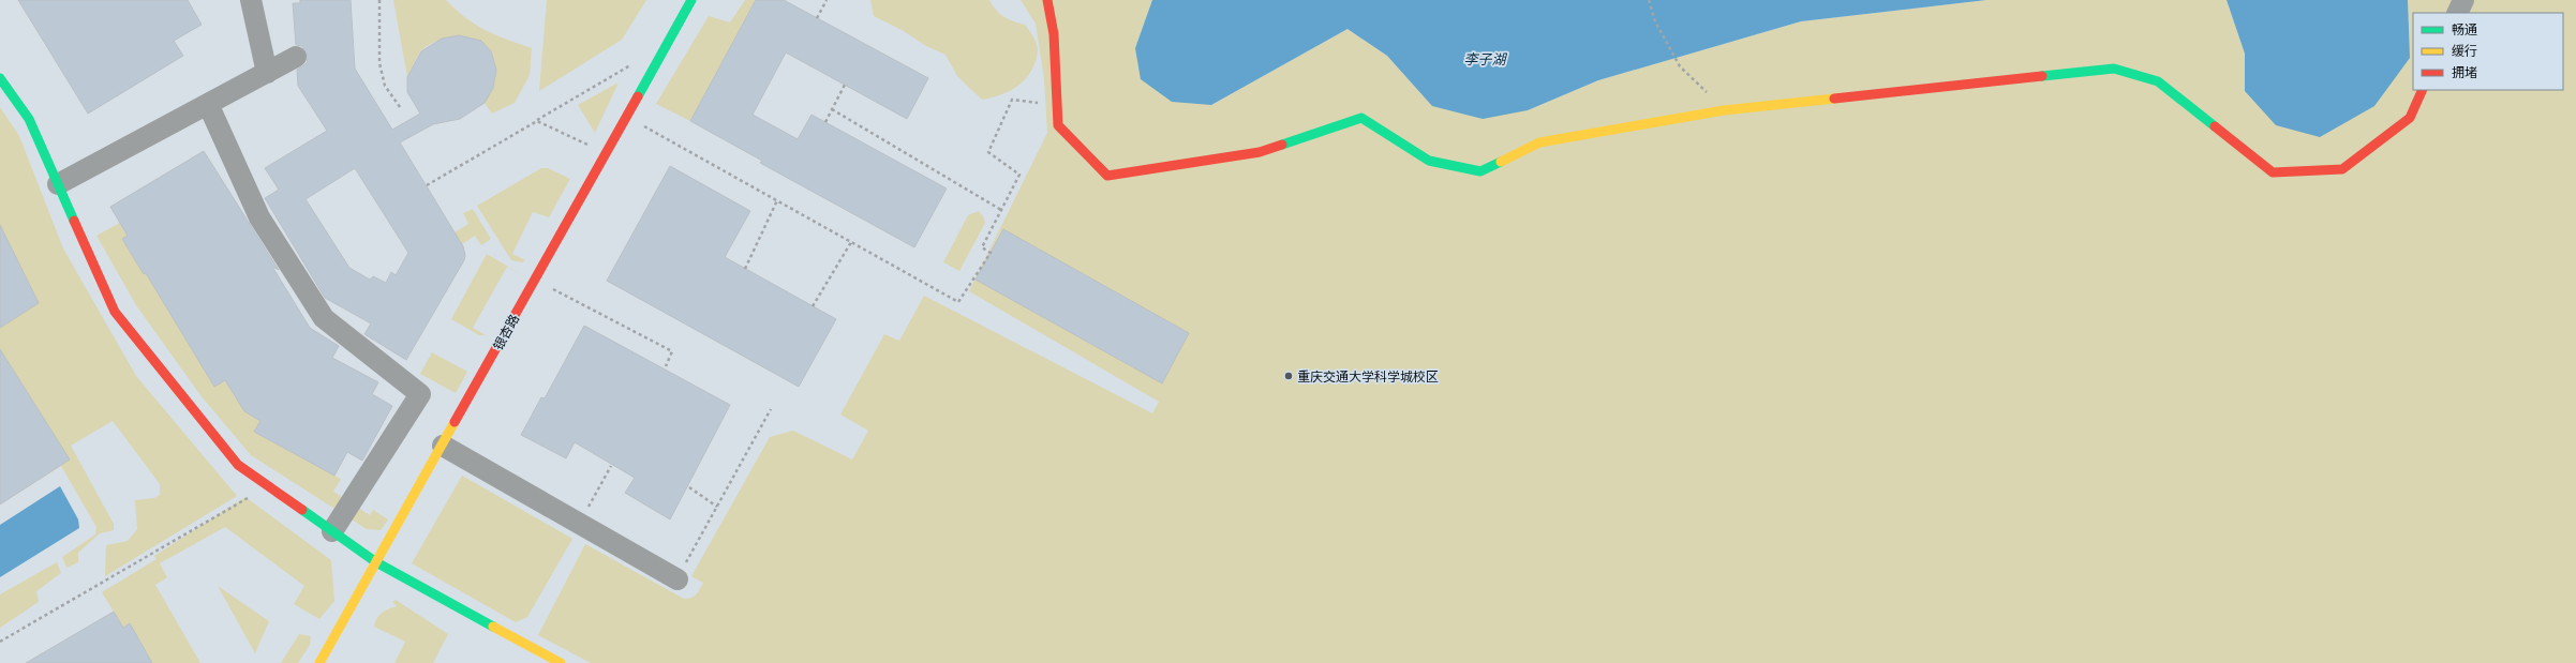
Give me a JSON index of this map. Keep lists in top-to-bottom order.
{
  "streets": {
    "street": ["银杏路"]
  },
  "water": ["李子湖"],
  "places": ["重庆交通大学科学城校区"],
  "legend": ["畅通", "缓行", "拥堵"]
}
